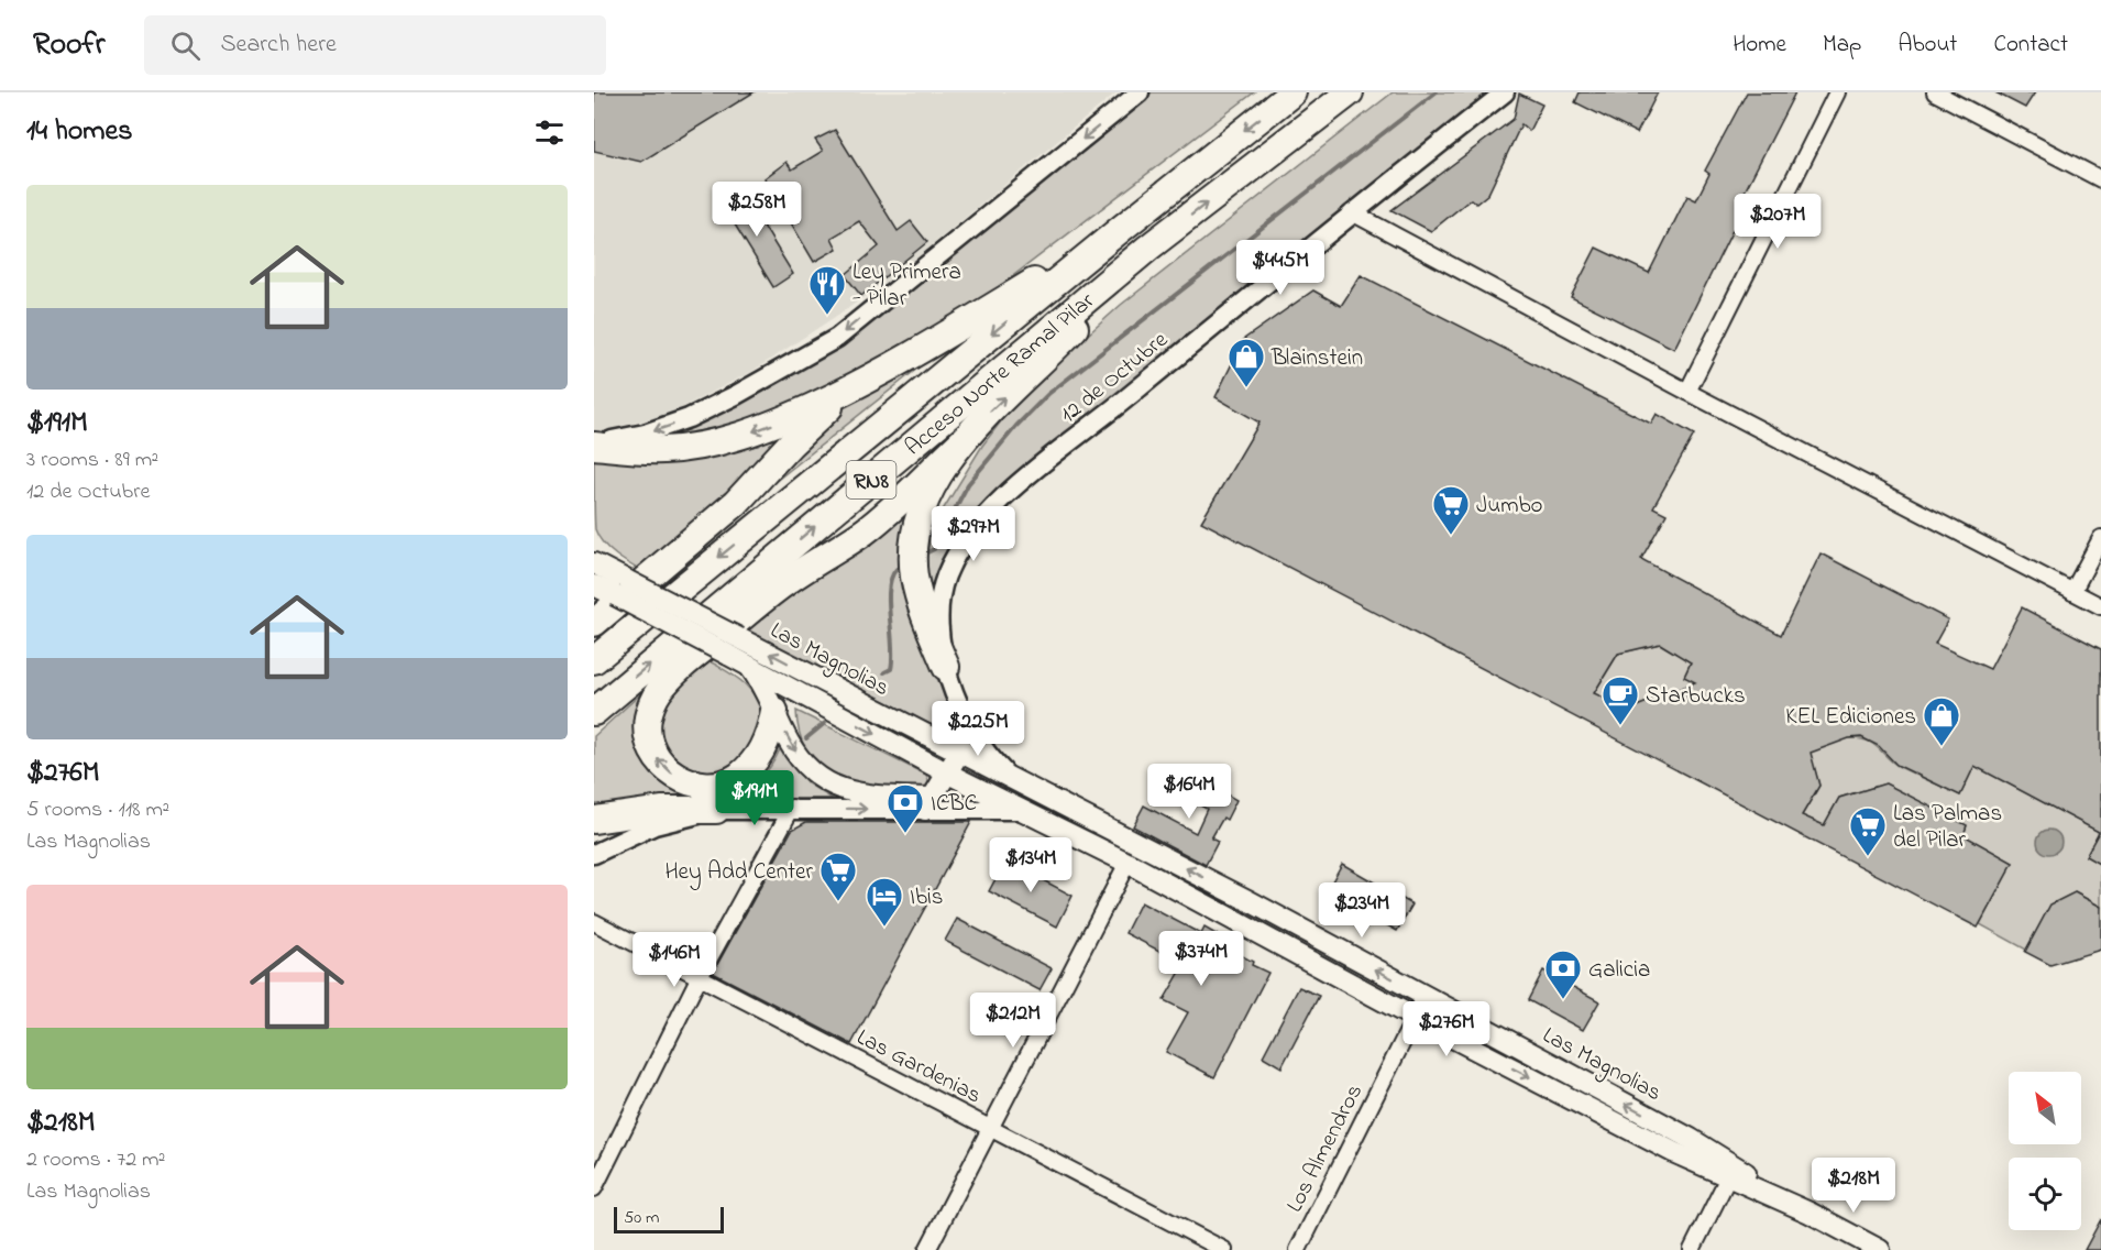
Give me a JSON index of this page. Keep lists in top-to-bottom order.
{
  "streets": {
    "highway": ["Acceso Norte Ramal Pilar", "RN8"],
    "main road": ["Las Magnolias"],
    "street": ["12 de Octubre", "Las Gardenias", "Los Almendros"]
  },
  "crossings": [
    ["12 de Octubre", "Las Magnolias"],
    ["Las Magnolias", "Los Almendros"]
  ],
  "places": {
    "restaurant": ["Ley Primera - Pilar"],
    "shop": ["Blainstein", "KEL Ediciones"],
    "supermarket": ["Jumbo", "Las Palmas del Pilar", "Hey Add Center"],
    "cafe": ["Starbucks"],
    "bank": ["ICBC", "Galicia"],
    "hotel": ["Ibis"]
  },
  "scale_bar": "50 m",
  "north": "top left",
  "page": {
    "header": "Roofr",
    "search": "Search here",
    "nav": [
      "Home",
      "Map",
      "About",
      "Contact"
    ],
    "heading": "14 homes",
    "list": [
      {
        "name": "$191M",
        "note": "3 rooms · 89 m² · 12 de Octubre"
      },
      {
        "name": "$276M",
        "note": "5 rooms · 118 m² · Las Magnolias"
      },
      {
        "name": "$218M",
        "note": "2 rooms · 72 m² · Las Magnolias"
      }
    ],
    "price": [
      "$258M",
      "$207M",
      "$445M",
      "$297M",
      "$225M",
      "$164M",
      "$191M",
      "$134M",
      "$234M",
      "$374M",
      "$146M",
      "$212M",
      "$276M",
      "$218M"
    ],
    "scale": "50 m"
  }
}
